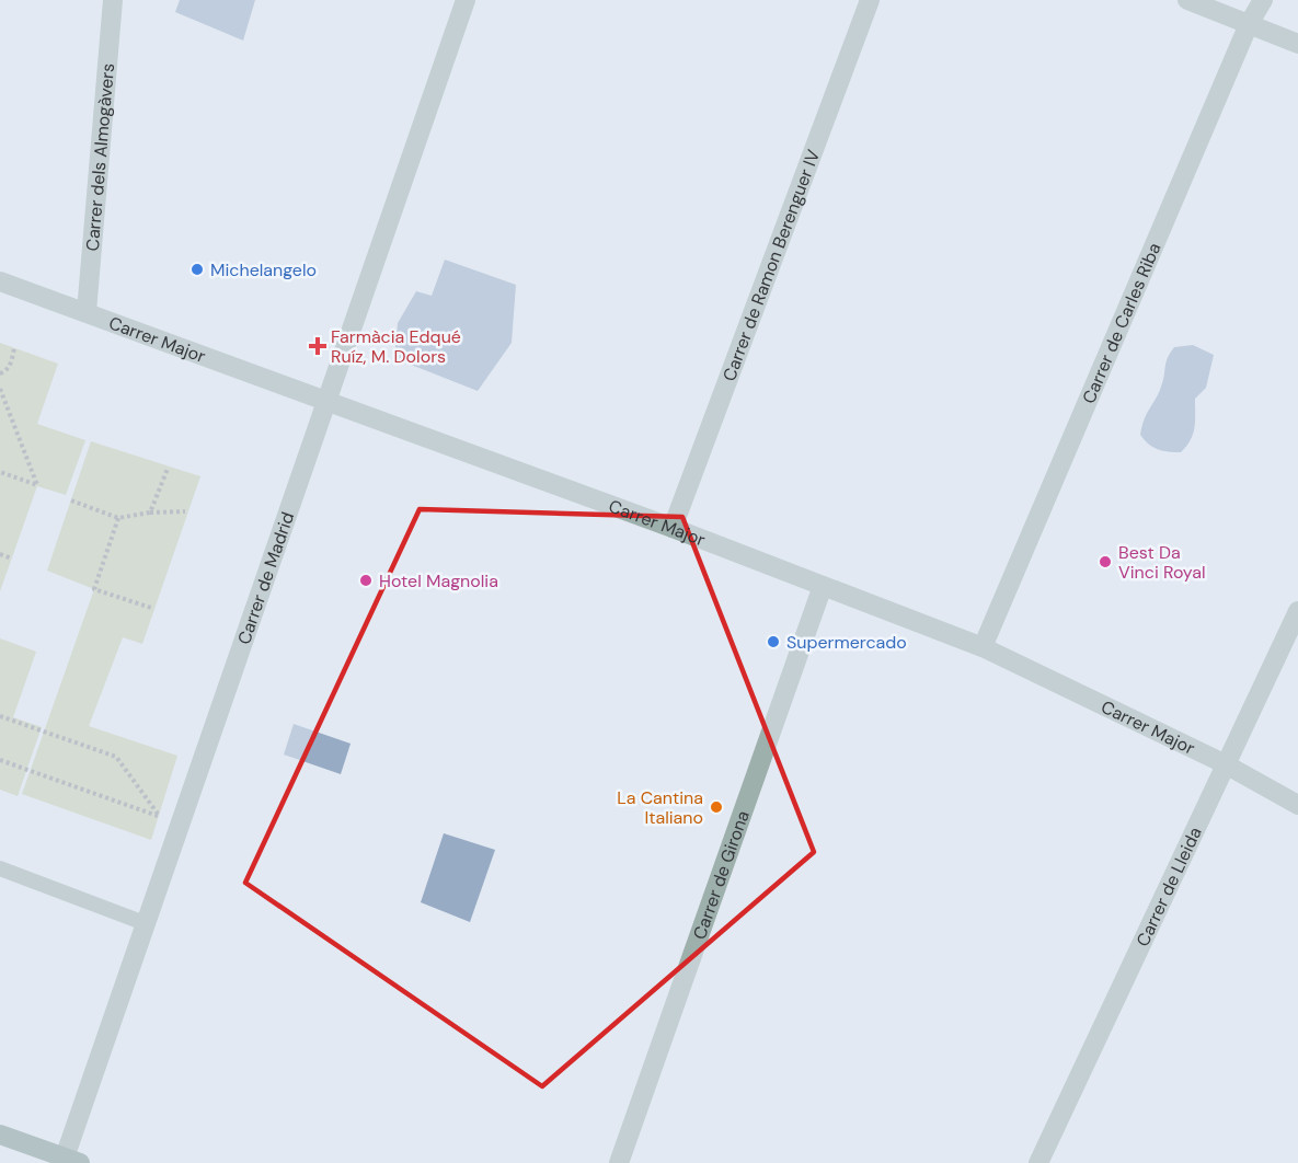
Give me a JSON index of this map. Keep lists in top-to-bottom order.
{
  "streets": {
    "street": [
      "Carrer dels Almogàvers",
      "Carrer de Ramon Berenguer IV",
      "Carrer de Carles Riba",
      "Carrer Major",
      "Carrer de Madrid",
      "Carrer de Girona",
      "Carrer de Lleida"
    ]
  },
  "crossings": [
    ["Carrer dels Almogàvers", "Carrer Major"],
    ["Carrer de Ramon Berenguer IV", "Carrer Major"],
    ["Carrer de Carles Riba", "Carrer Major"],
    ["Carrer Major", "Carrer de Madrid"],
    ["Carrer Major", "Carrer de Girona"],
    ["Carrer Major", "Carrer de Lleida"]
  ],
  "places": {
    "other": [
      "Michelangelo",
      "Best Da Vinci Royal",
      "Hotel Magnolia",
      "Supermercado",
      "La Cantina Italiano"
    ],
    "health": ["Farmàcia Edqué Ruíz, M. Dolors"]
  }
}
